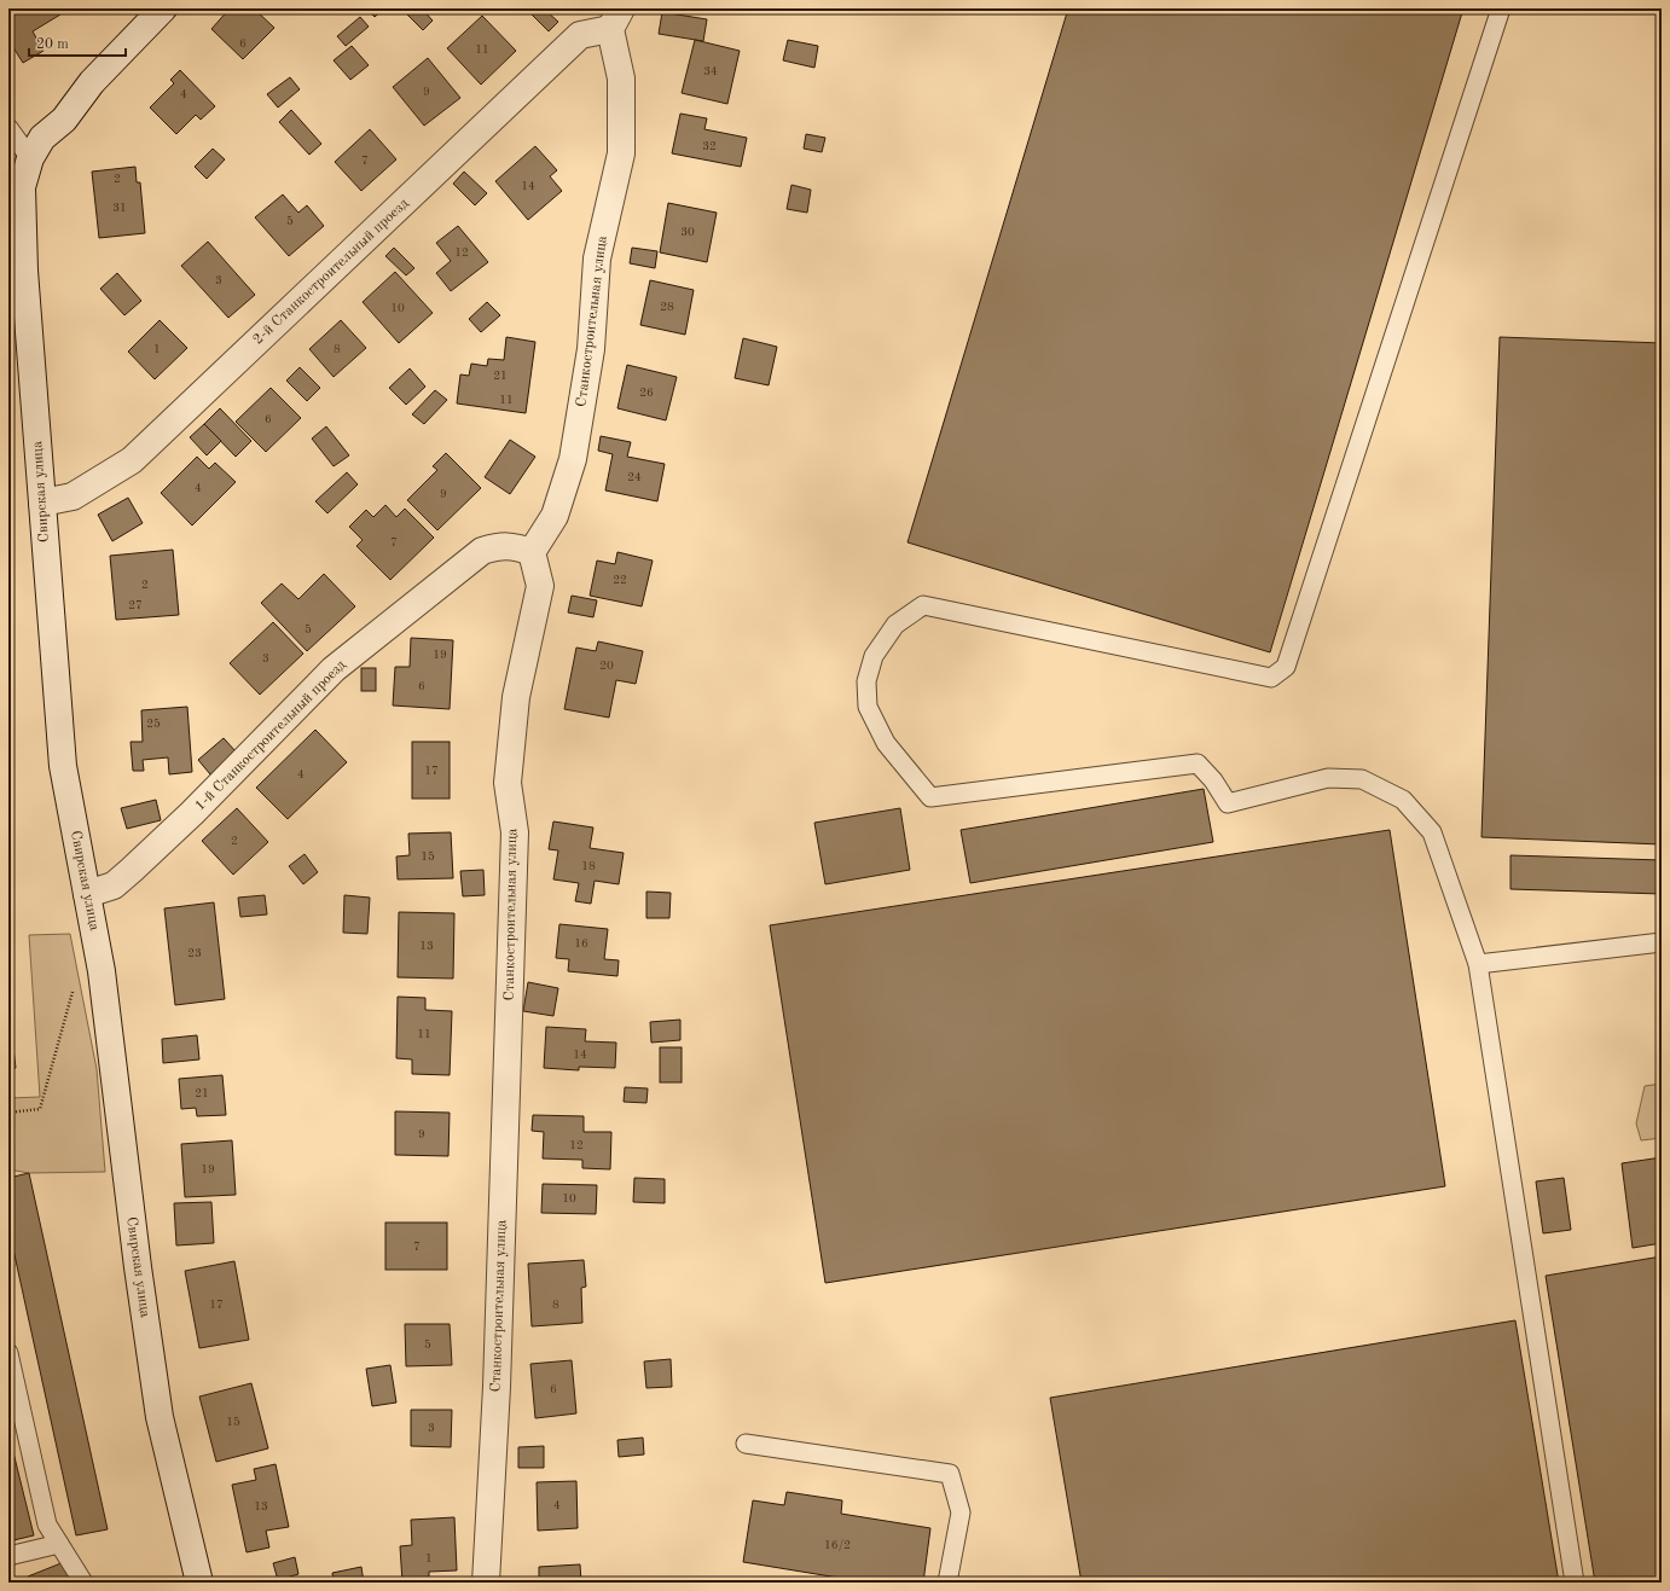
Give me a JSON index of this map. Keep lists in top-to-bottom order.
{
  "streets": {
    "street": [
      "2-й Станкостроительный проезд",
      "Станкостроительная улица",
      "Свирская улица",
      "1-й Станкостроительный проезд"
    ]
  },
  "crossings": [
    ["2-й Станкостроительный проезд", "Станкостроительная улица"],
    ["2-й Станкостроительный проезд", "Свирская улица"],
    ["Станкостроительная улица", "1-й Станкостроительный проезд"],
    ["Свирская улица", "1-й Станкостроительный проезд"]
  ],
  "house_numbers": [
    "6",
    "11",
    "34",
    "9",
    "4",
    "32",
    "7",
    "2",
    "14",
    "31",
    "5",
    "30",
    "12",
    "3",
    "28",
    "10",
    "1",
    "8",
    "21",
    "26",
    "11",
    "6",
    "24",
    "4",
    "9",
    "7",
    "22",
    "2",
    "27",
    "5",
    "19",
    "3",
    "20",
    "6",
    "25",
    "17",
    "4",
    "2",
    "15",
    "18",
    "16",
    "13",
    "23",
    "11",
    "14",
    "21",
    "9",
    "12",
    "19",
    "10",
    "7",
    "17",
    "8",
    "5",
    "6",
    "15",
    "3",
    "4",
    "13",
    "16/2",
    "1"
  ],
  "scale_bar": "20 m"
}
